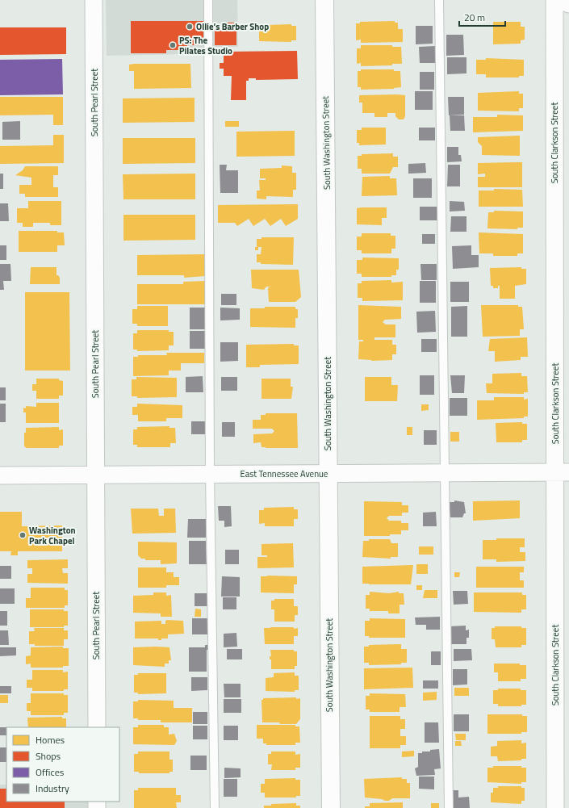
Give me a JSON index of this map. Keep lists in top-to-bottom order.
{
  "streets": {
    "street": [
      "South Pearl Street",
      "South Washington Street",
      "South Clarkson Street",
      "East Tennessee Avenue"
    ]
  },
  "crossings": [
    ["South Pearl Street", "East Tennessee Avenue"],
    ["South Washington Street", "East Tennessee Avenue"],
    ["South Clarkson Street", "East Tennessee Avenue"]
  ],
  "places": ["Ollie’s Barber Shop", "PS: The Pilates Studio", "Washington Park Chapel"],
  "legend": [
    "Homes",
    "Shops",
    "Offices",
    "Industry"
  ],
  "scale_bar": "20 m"
}
